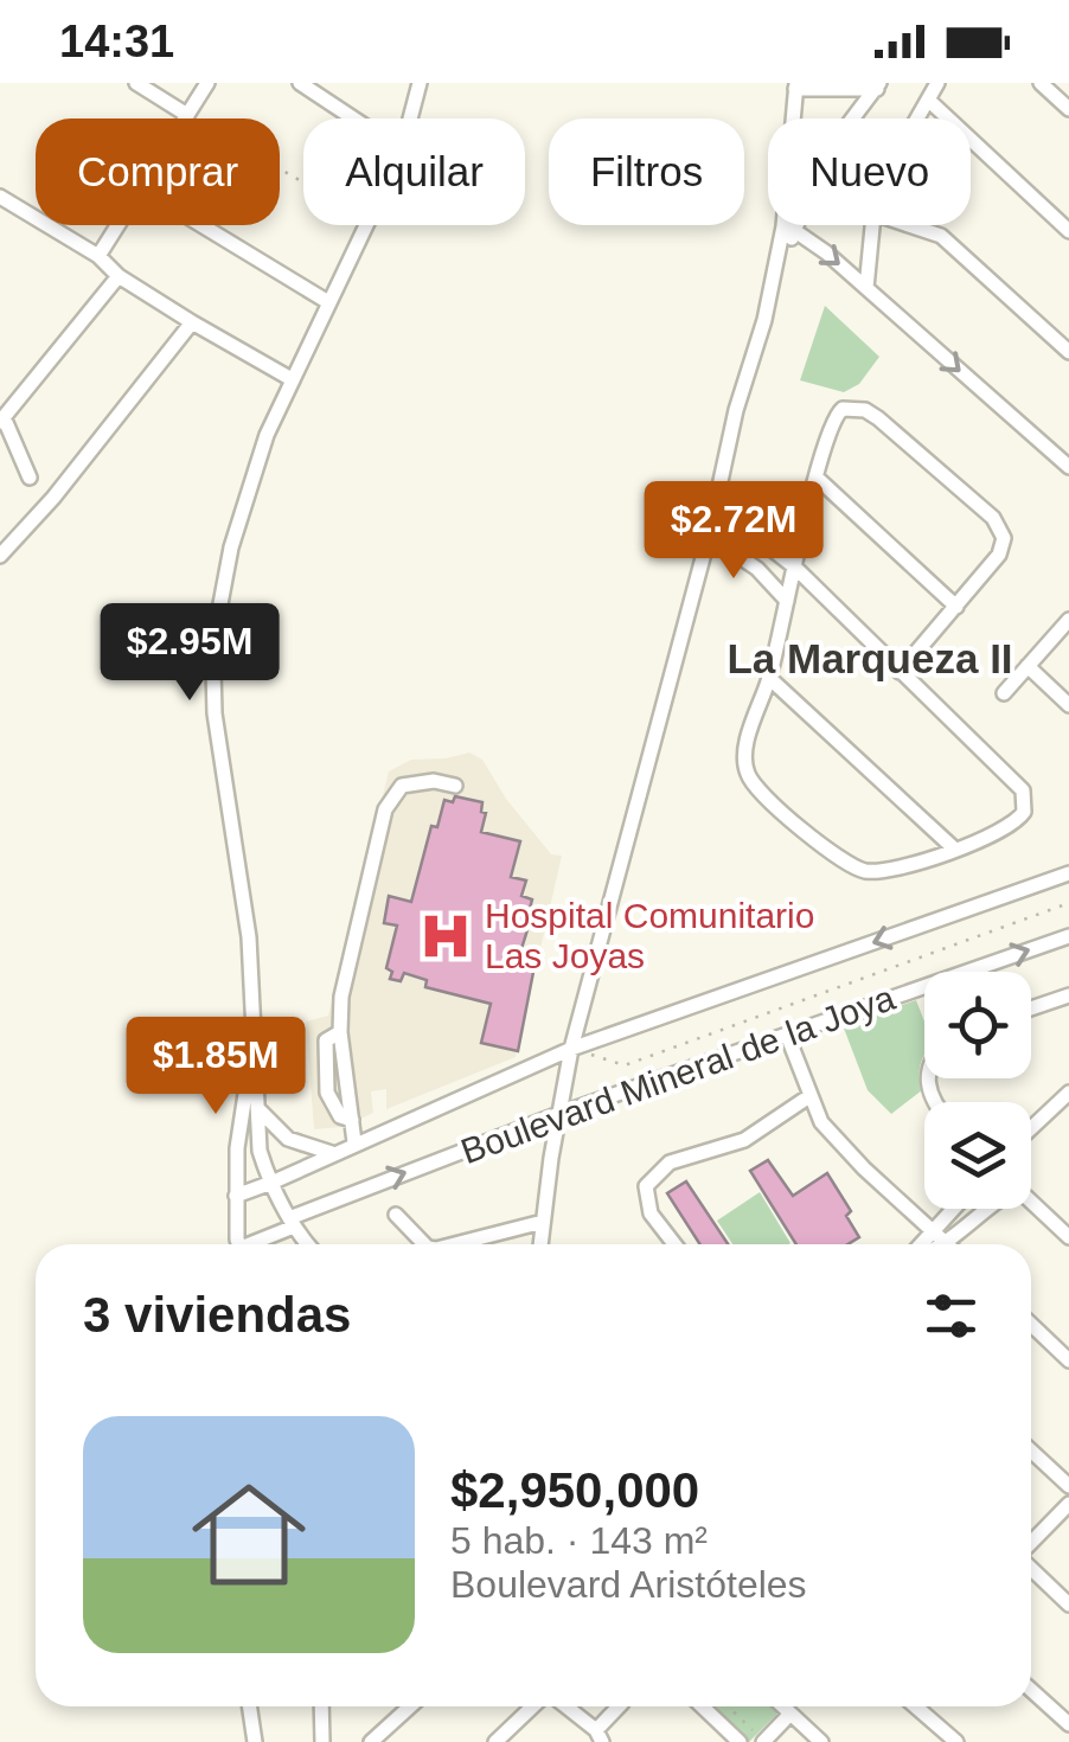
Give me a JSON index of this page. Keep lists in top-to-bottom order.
{
  "streets": {
    "street": ["Boulevard Mineral de la Joya"]
  },
  "districts": ["La Marqueza II"],
  "places": {
    "hospital": ["Hospital Comunitario Las Joyas"]
  },
  "page": {
    "status": "14:31",
    "chip": [
      "Comprar",
      "Alquilar",
      "Filtros",
      "Nuevo"
    ],
    "price": ["$2.72M", "$2.95M", "$1.85M"],
    "heading": "3 viviendas",
    "list": [
      {
        "name": "$2,950,000",
        "note": "5 hab. · 143 m² · Boulevard Aristóteles"
      }
    ]
  }
}
